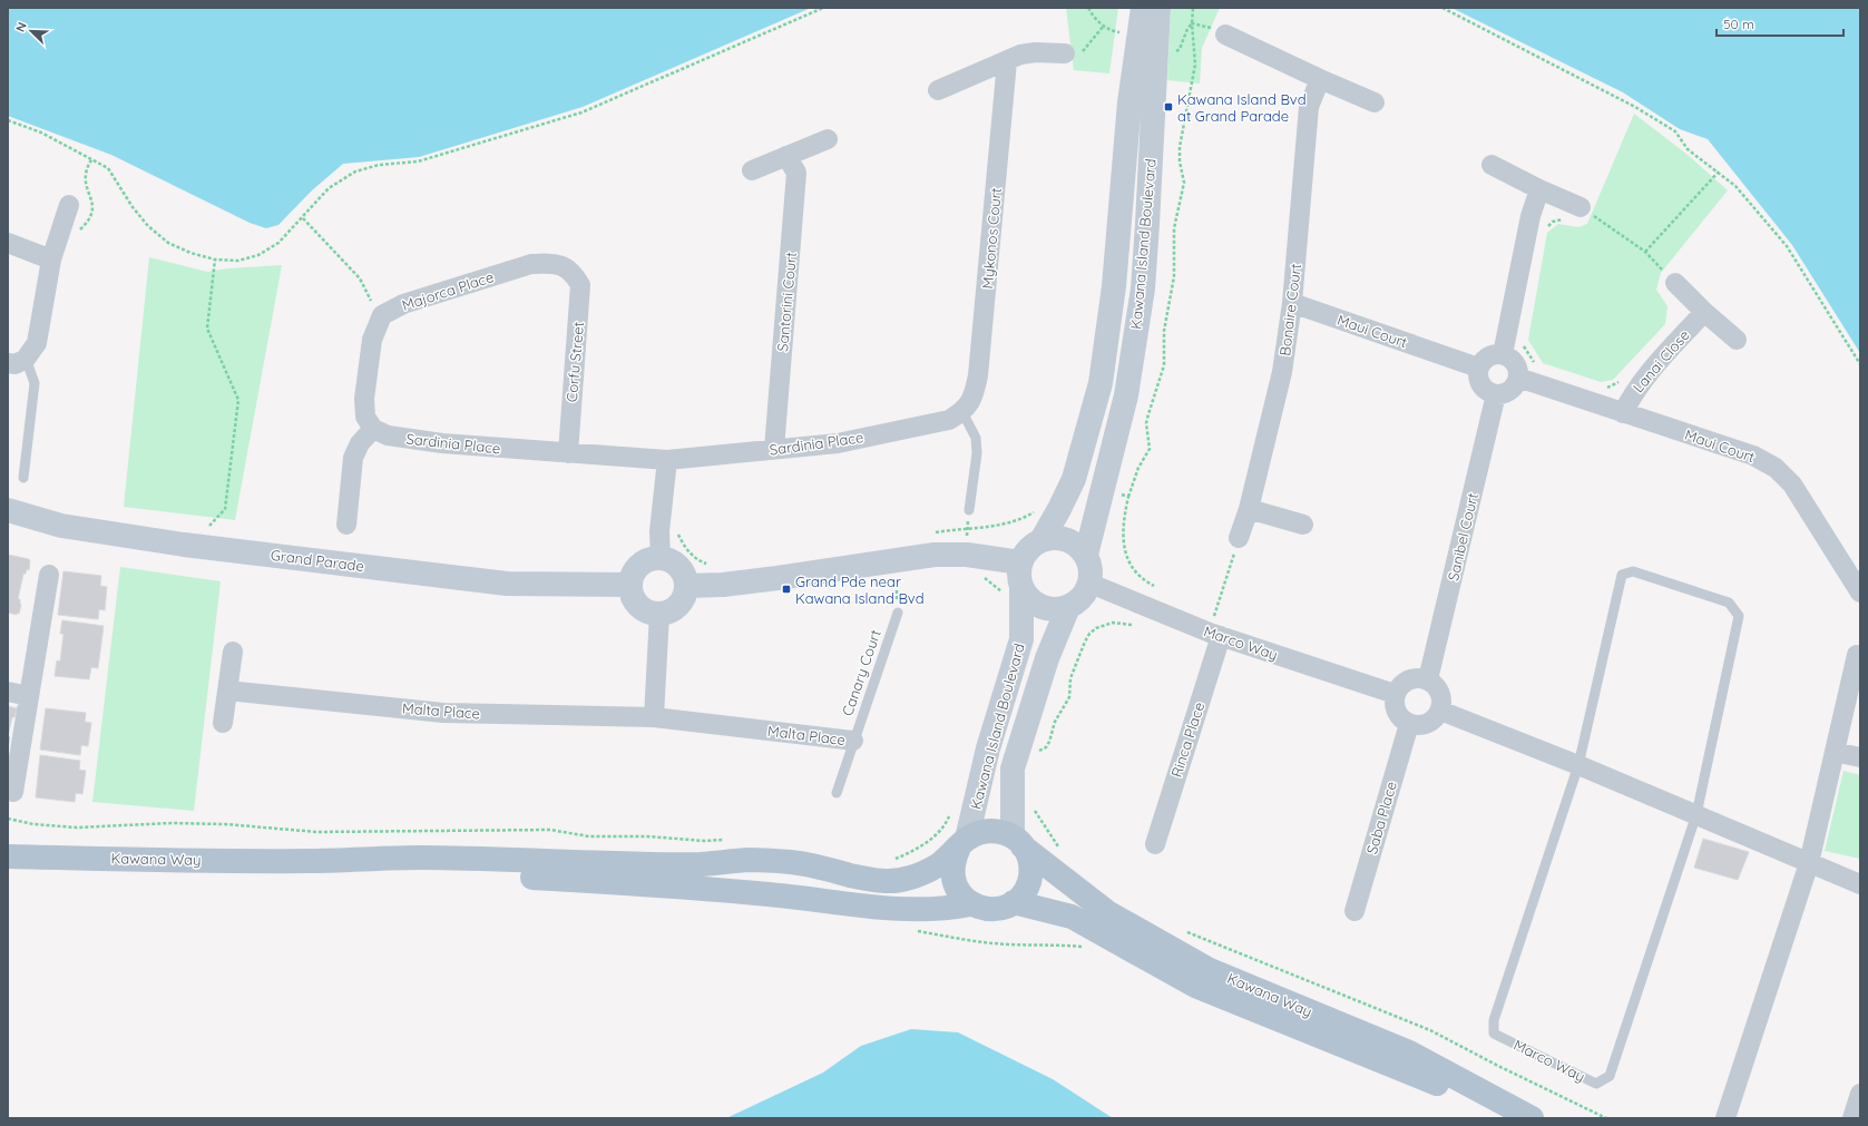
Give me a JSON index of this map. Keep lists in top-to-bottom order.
{
  "streets": {
    "main road": ["Kawana Island Boulevard", "Grand Parade", "Kawana Way"],
    "street": [
      "Mykonos Court",
      "Majorca Place",
      "Santorini Court",
      "Bonaire Court",
      "Maui Court",
      "Lanai Close",
      "Corfu Street",
      "Sardinia Place",
      "Sanibel Court",
      "Marco Way",
      "Malta Place",
      "Rinca Place",
      "Saba Place"
    ],
    "lane": ["Canary Court"]
  },
  "crossings": [
    ["Mykonos Court", "Sardinia Place"],
    ["Kawana Island Boulevard", "Marco Way"],
    ["Kawana Island Boulevard", "Kawana Way"],
    ["Majorca Place", "Corfu Street"],
    ["Santorini Court", "Sardinia Place"],
    ["Bonaire Court", "Maui Court"],
    ["Maui Court", "Lanai Close"],
    ["Maui Court", "Sanibel Court"],
    ["Corfu Street", "Sardinia Place"],
    ["Sanibel Court", "Marco Way"],
    ["Sanibel Court", "Saba Place"],
    ["Marco Way", "Rinca Place"],
    ["Marco Way", "Saba Place"],
    ["Canary Court", "Malta Place"]
  ],
  "places": {
    "transit": ["Kawana Island Bvd at Grand Parade", "Grand Pde near Kawana Island Bvd"]
  },
  "scale_bar": "50 m",
  "north": "top left"
}
